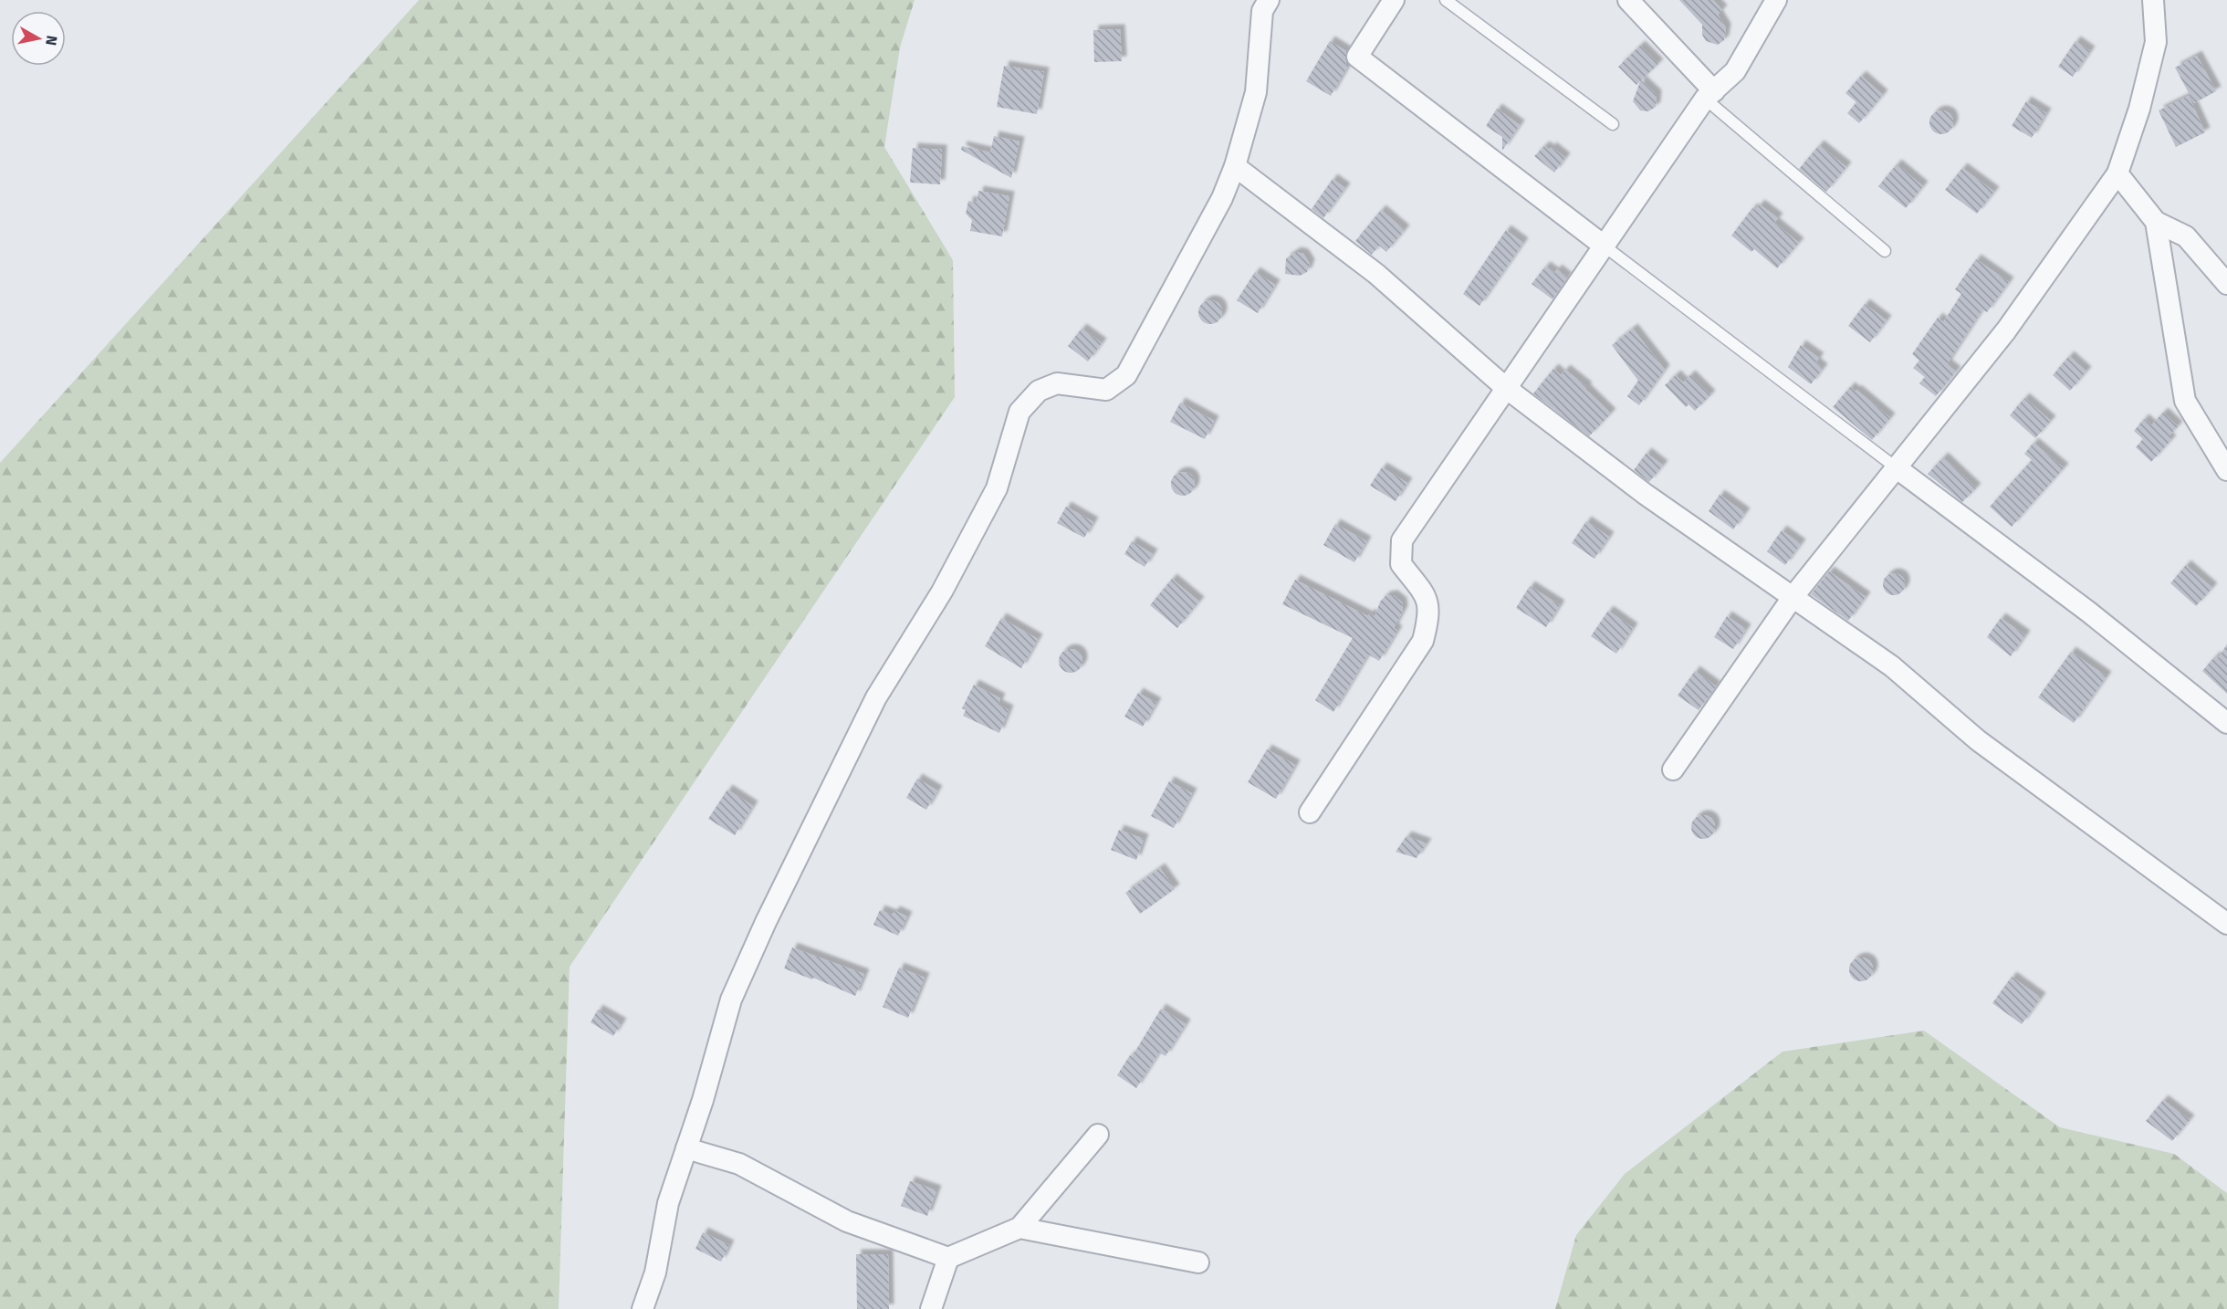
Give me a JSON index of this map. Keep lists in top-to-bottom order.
{
  "north": "right"
}
